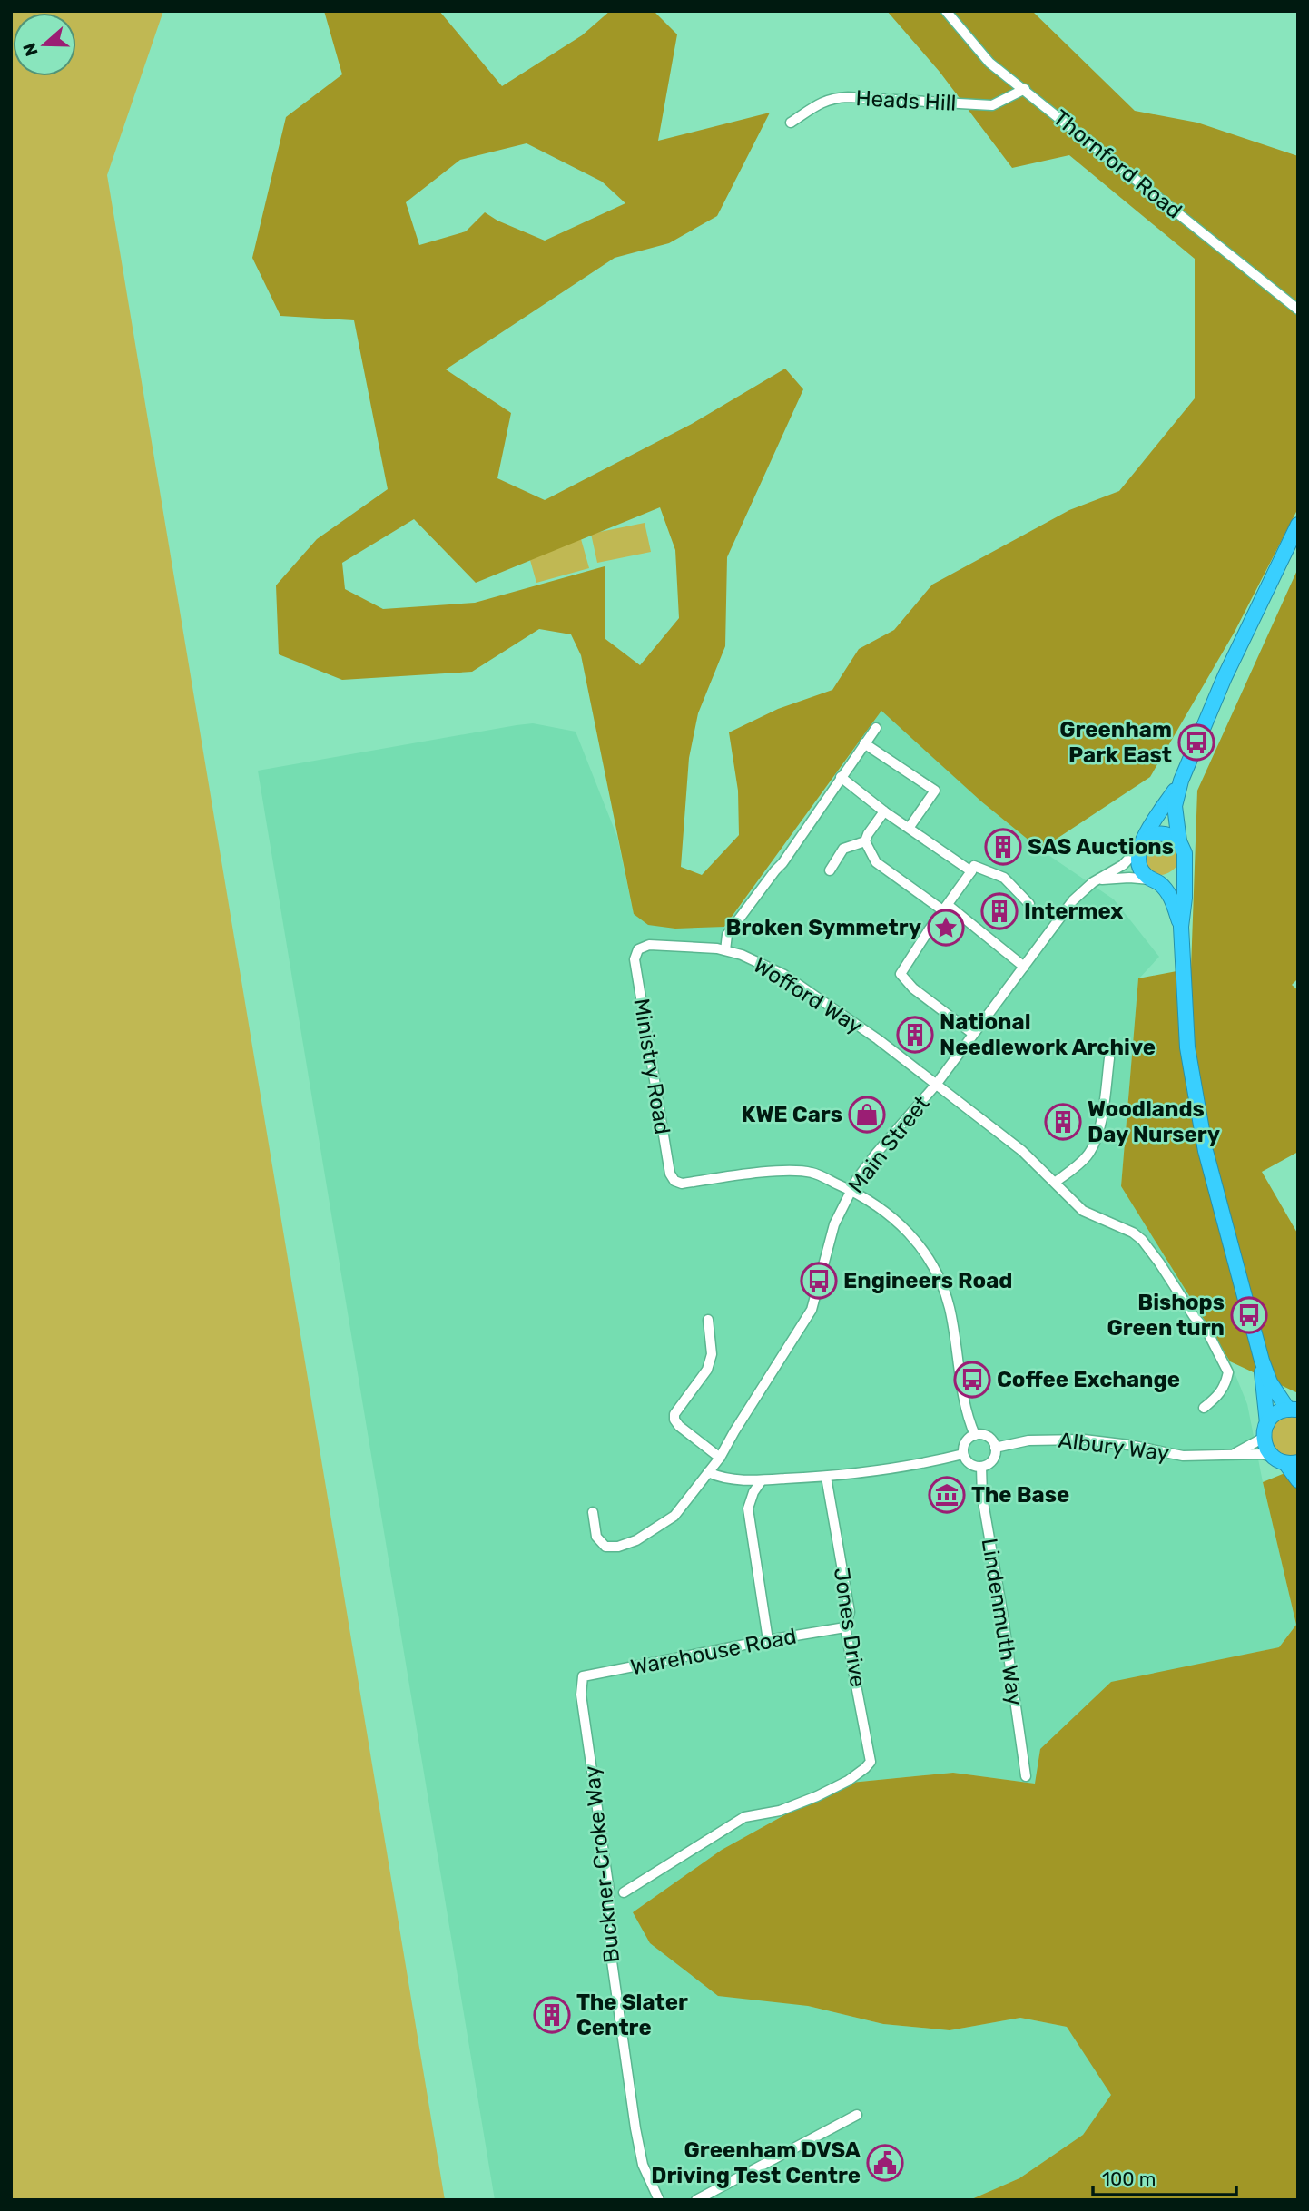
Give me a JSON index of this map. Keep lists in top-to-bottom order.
{
  "streets": {
    "street": [
      "Heads Hill",
      "Thornford Road",
      "Wofford Way",
      "Ministry Road",
      "Main Street",
      "Albury Way",
      "Lindenmuth Way",
      "Jones Drive",
      "Warehouse Road",
      "Buckner-Croke Way"
    ]
  },
  "crossings": [
    ["Heads Hill", "Thornford Road"],
    ["Wofford Way", "Ministry Road"],
    ["Wofford Way", "Main Street"],
    ["Ministry Road", "Main Street"],
    ["Albury Way", "Lindenmuth Way"],
    ["Jones Drive", "Warehouse Road"],
    ["Warehouse Road", "Buckner-Croke Way"]
  ],
  "places": {
    "bus stop": [
      "Greenham Park East",
      "Engineers Road",
      "Bishops Green turn",
      "Coffee Exchange"
    ],
    "building": [
      "SAS Auctions",
      "Intermex",
      "National Needlework Archive",
      "Woodlands Day Nursery",
      "The Slater Centre"
    ],
    "place": ["Broken Symmetry"],
    "shop": ["KWE Cars"],
    "museum": ["The Base"],
    "public building": ["Greenham DVSA Driving Test Centre"]
  },
  "scale_bar": "100 m",
  "north": "left"
}
